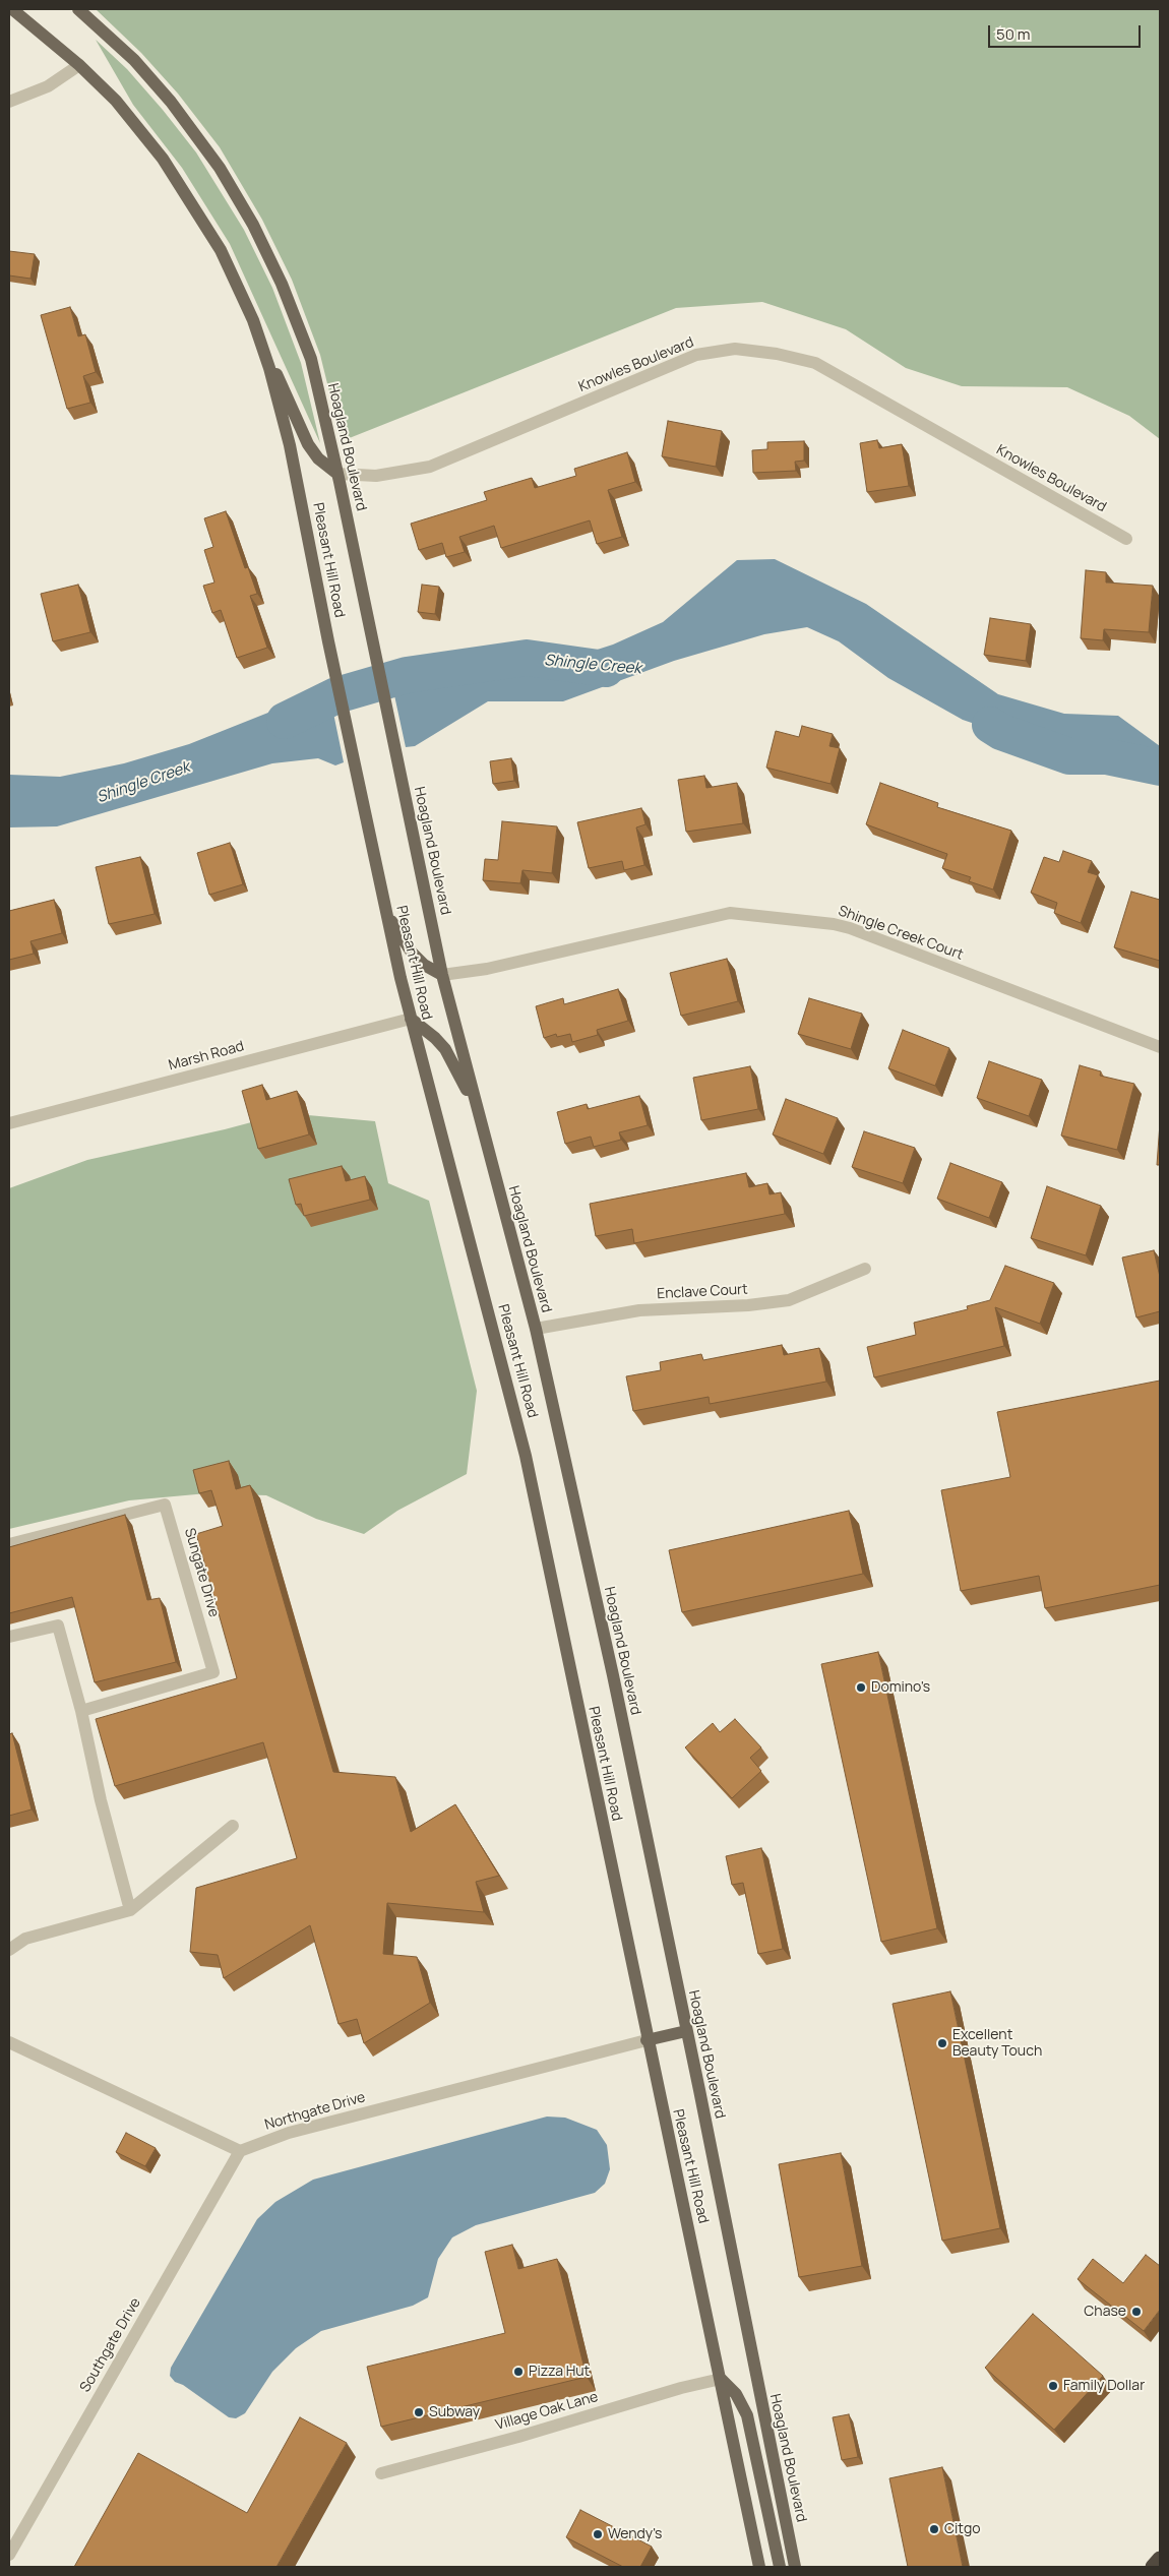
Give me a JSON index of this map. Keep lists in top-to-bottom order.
{
  "streets": {
    "main road": ["Hoagland Boulevard", "Pleasant Hill Road"],
    "street": [
      "Knowles Boulevard",
      "Shingle Creek Court",
      "Marsh Road",
      "Enclave Court",
      "Sungate Drive",
      "Northgate Drive",
      "Southgate Drive",
      "Village Oak Lane"
    ]
  },
  "crossings": [
    ["Knowles Boulevard", "Hoagland Boulevard"],
    ["Hoagland Boulevard", "Shingle Creek Court"],
    ["Hoagland Boulevard", "Enclave Court"],
    ["Pleasant Hill Road", "Marsh Road"],
    ["Pleasant Hill Road", "Northgate Drive"],
    ["Pleasant Hill Road", "Village Oak Lane"],
    ["Northgate Drive", "Southgate Drive"]
  ],
  "water": ["Shingle Creek"],
  "places": [
    "Domino's",
    "Excellent Beauty Touch",
    "Chase",
    "Pizza Hut",
    "Family Dollar",
    "Subway",
    "Citgo",
    "Wendy's"
  ],
  "scale_bar": "50 m"
}
